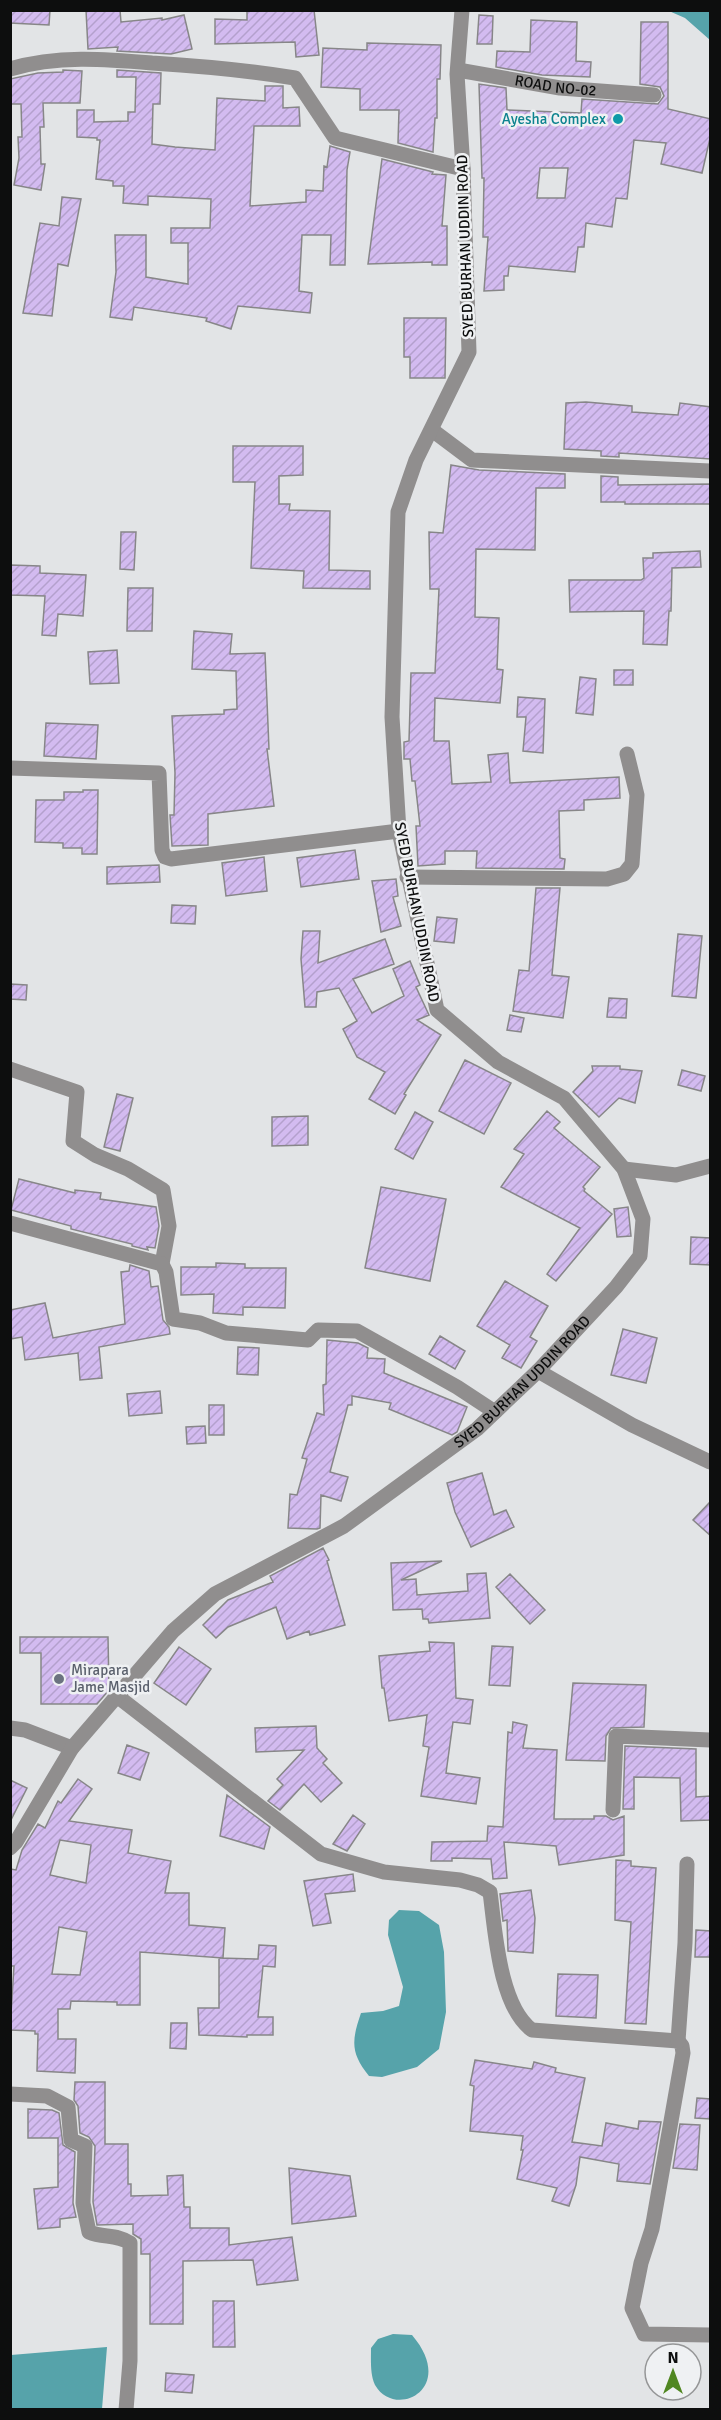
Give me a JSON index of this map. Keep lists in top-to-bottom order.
{
  "streets": {
    "street": ["ROAD NO-02", "SYED BURHAN UDDIN ROAD"]
  },
  "crossings": [
    ["ROAD NO-02", "SYED BURHAN UDDIN ROAD"]
  ],
  "places": ["Ayesha Complex", "Mirapara Jame Masjid"],
  "north": "top"
}
